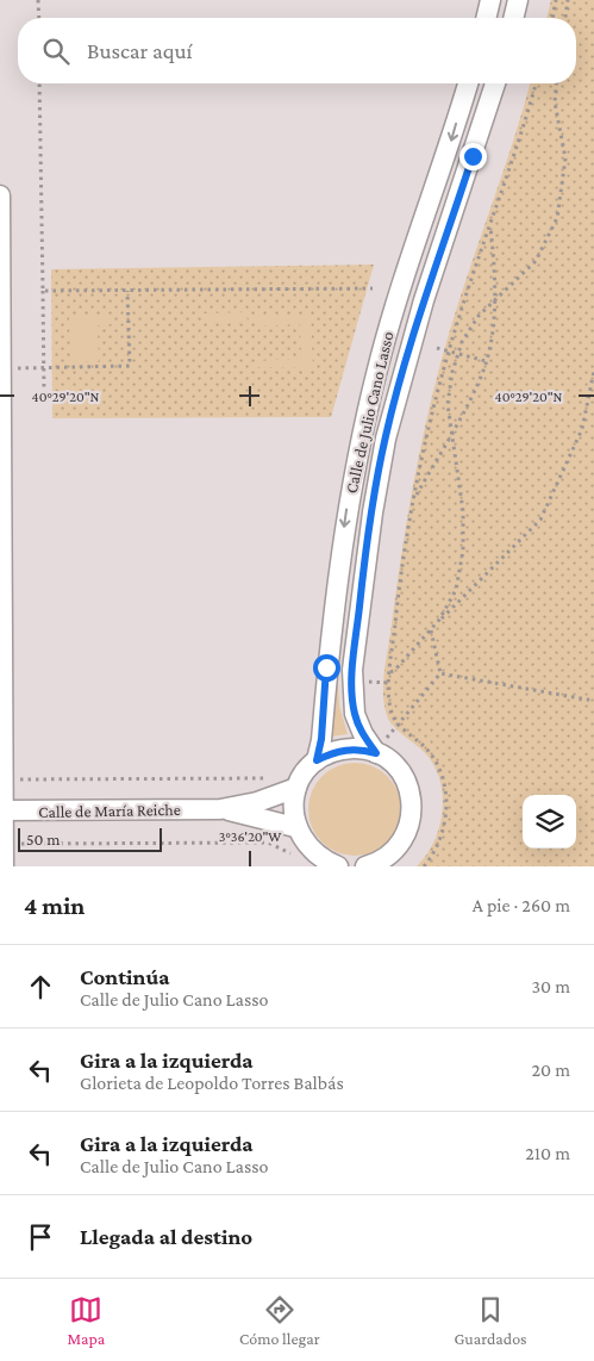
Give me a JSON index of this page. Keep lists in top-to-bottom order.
{
  "streets": {
    "street": ["Calle de Julio Cano Lasso", "Calle de María Reiche"]
  },
  "scale_bar": "50 m",
  "page": {
    "search": "Buscar aquí",
    "scale": "50 m",
    "heading": ["4 min", "A pie · 260 m"],
    "list": [
      ["Continúa", "Calle de Julio Cano Lasso", "30 m"],
      ["Gira a la izquierda", "Glorieta de Leopoldo Torres Balbás", "20 m"],
      ["Gira a la izquierda", "Calle de Julio Cano Lasso", "210 m"],
      "Llegada al destino"
    ],
    "nav": ["Mapa", "Cómo llegar", "Guardados"]
  },
  "coordinates": ["40°29'20\"N", "3°36'20\"W"]
}
